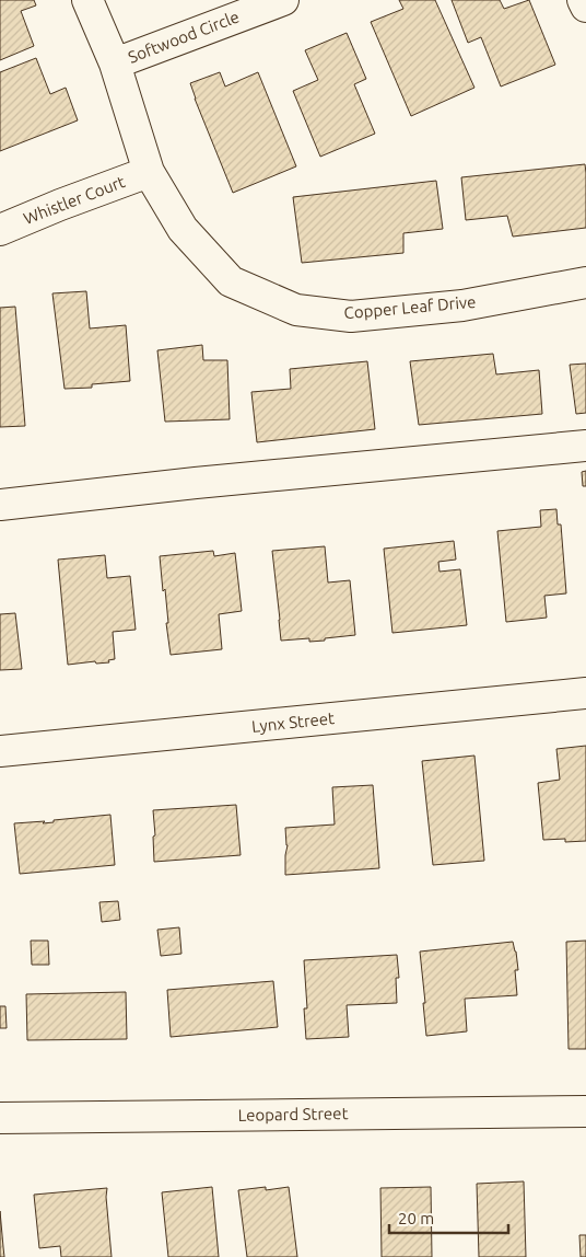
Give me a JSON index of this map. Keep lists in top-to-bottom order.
{
  "streets": {
    "street": [
      "Softwood Circle",
      "Whistler Court",
      "Copper Leaf Drive",
      "Lynx Street",
      "Leopard Street"
    ]
  },
  "crossings": [
    ["Softwood Circle", "Copper Leaf Drive"],
    ["Whistler Court", "Copper Leaf Drive"]
  ],
  "scale_bar": "20 m"
}
